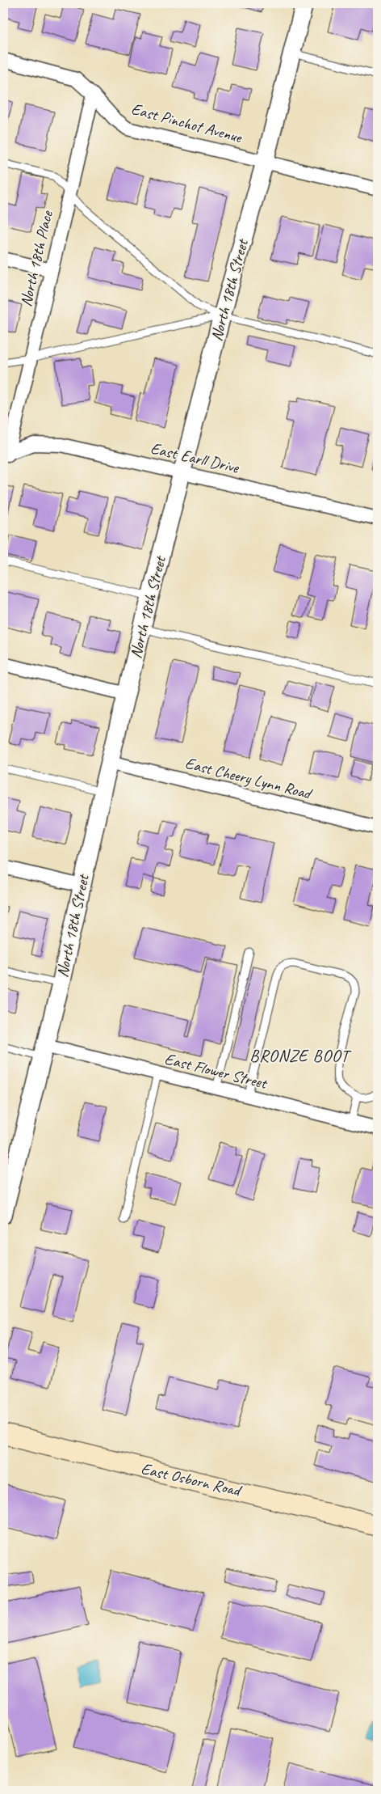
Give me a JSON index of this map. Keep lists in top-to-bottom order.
{
  "streets": {
    "main road": ["East Osborn Road"],
    "street": [
      "East Pinchot Avenue",
      "North 18th Place",
      "North 18th Street",
      "East Earll Drive",
      "East Cheery Lynn Road",
      "East Flower Street"
    ]
  },
  "crossings": [
    ["East Pinchot Avenue", "North 18th Place"],
    ["East Pinchot Avenue", "North 18th Street"],
    ["North 18th Place", "East Earll Drive"],
    ["North 18th Street", "East Earll Drive"],
    ["North 18th Street", "East Cheery Lynn Road"],
    ["North 18th Street", "East Flower Street"]
  ],
  "districts": ["BRONZE BOOT"]
}
